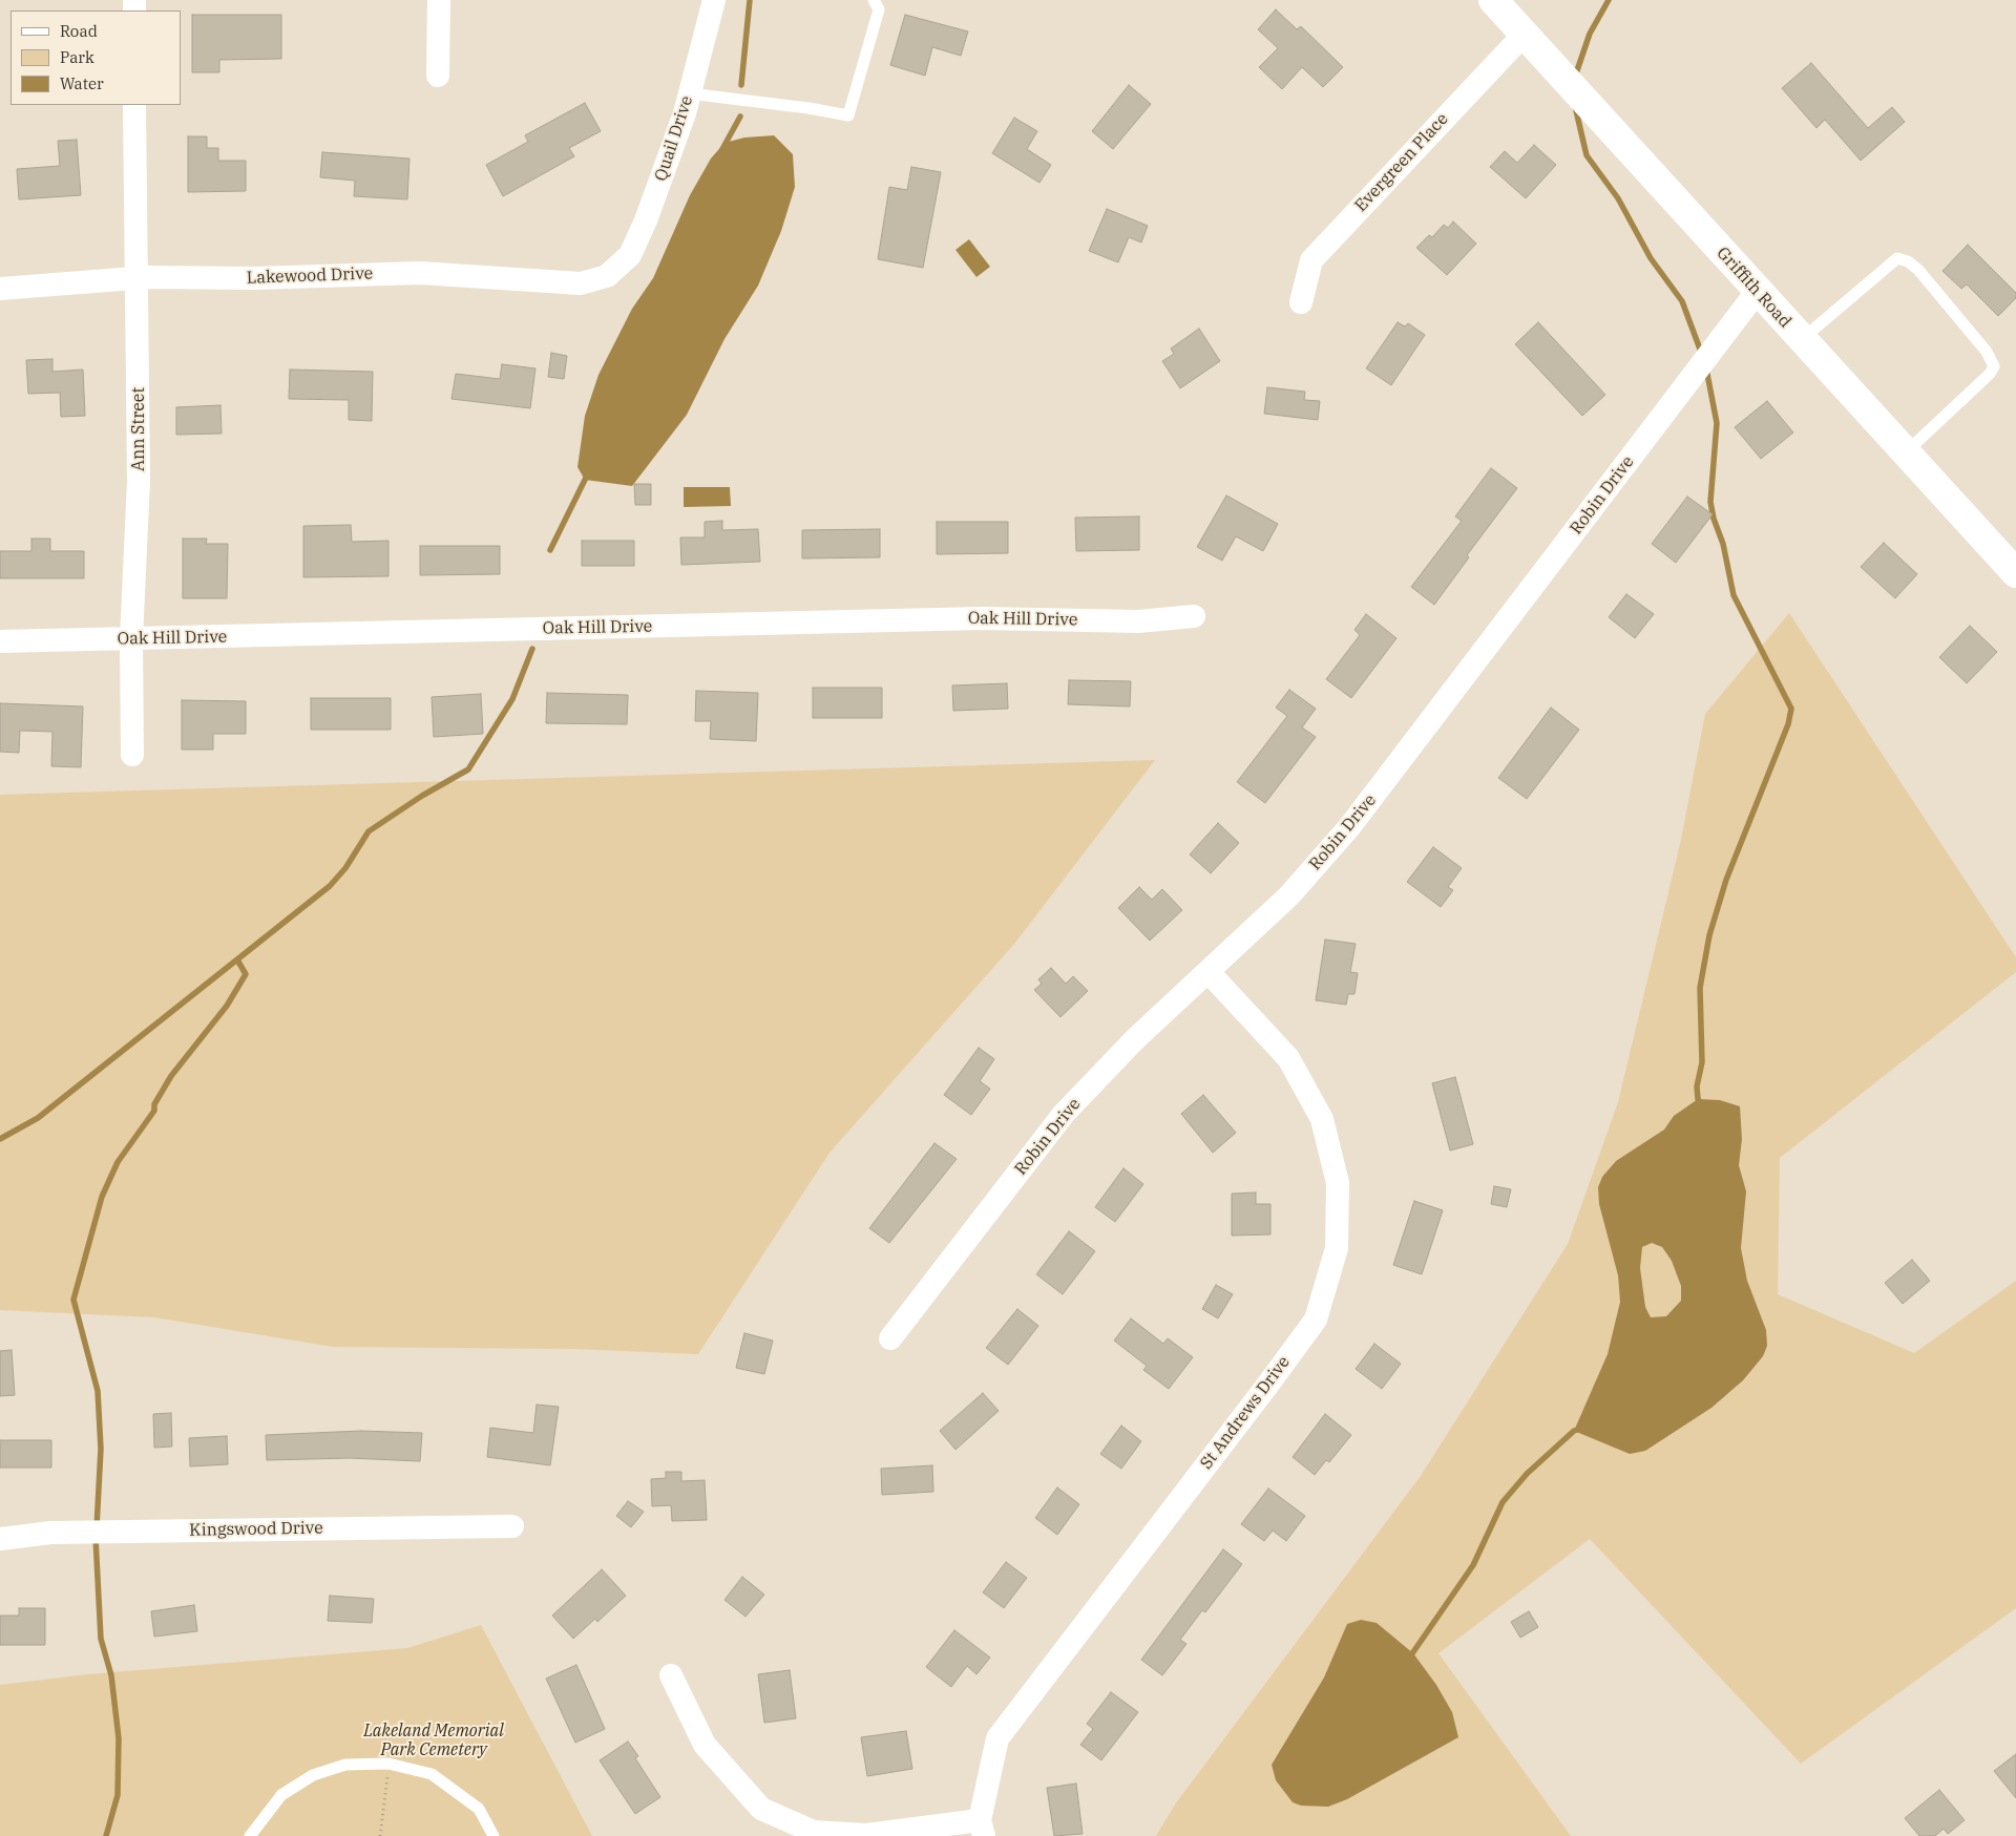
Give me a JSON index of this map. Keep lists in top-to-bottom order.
{
  "streets": {
    "street": [
      "Quail Drive",
      "Evergreen Place",
      "Lakewood Drive",
      "Griffith Road",
      "Ann Street",
      "Robin Drive",
      "Oak Hill Drive",
      "St Andrews Drive",
      "Kingswood Drive"
    ]
  },
  "crossings": [
    ["Quail Drive", "Lakewood Drive"],
    ["Evergreen Place", "Griffith Road"],
    ["Lakewood Drive", "Ann Street"],
    ["Griffith Road", "Robin Drive"],
    ["Ann Street", "Oak Hill Drive"],
    ["Robin Drive", "St Andrews Drive"]
  ],
  "parks": ["Lakeland Memorial Park Cemetery"],
  "legend": ["Road", "Park", "Water"]
}
